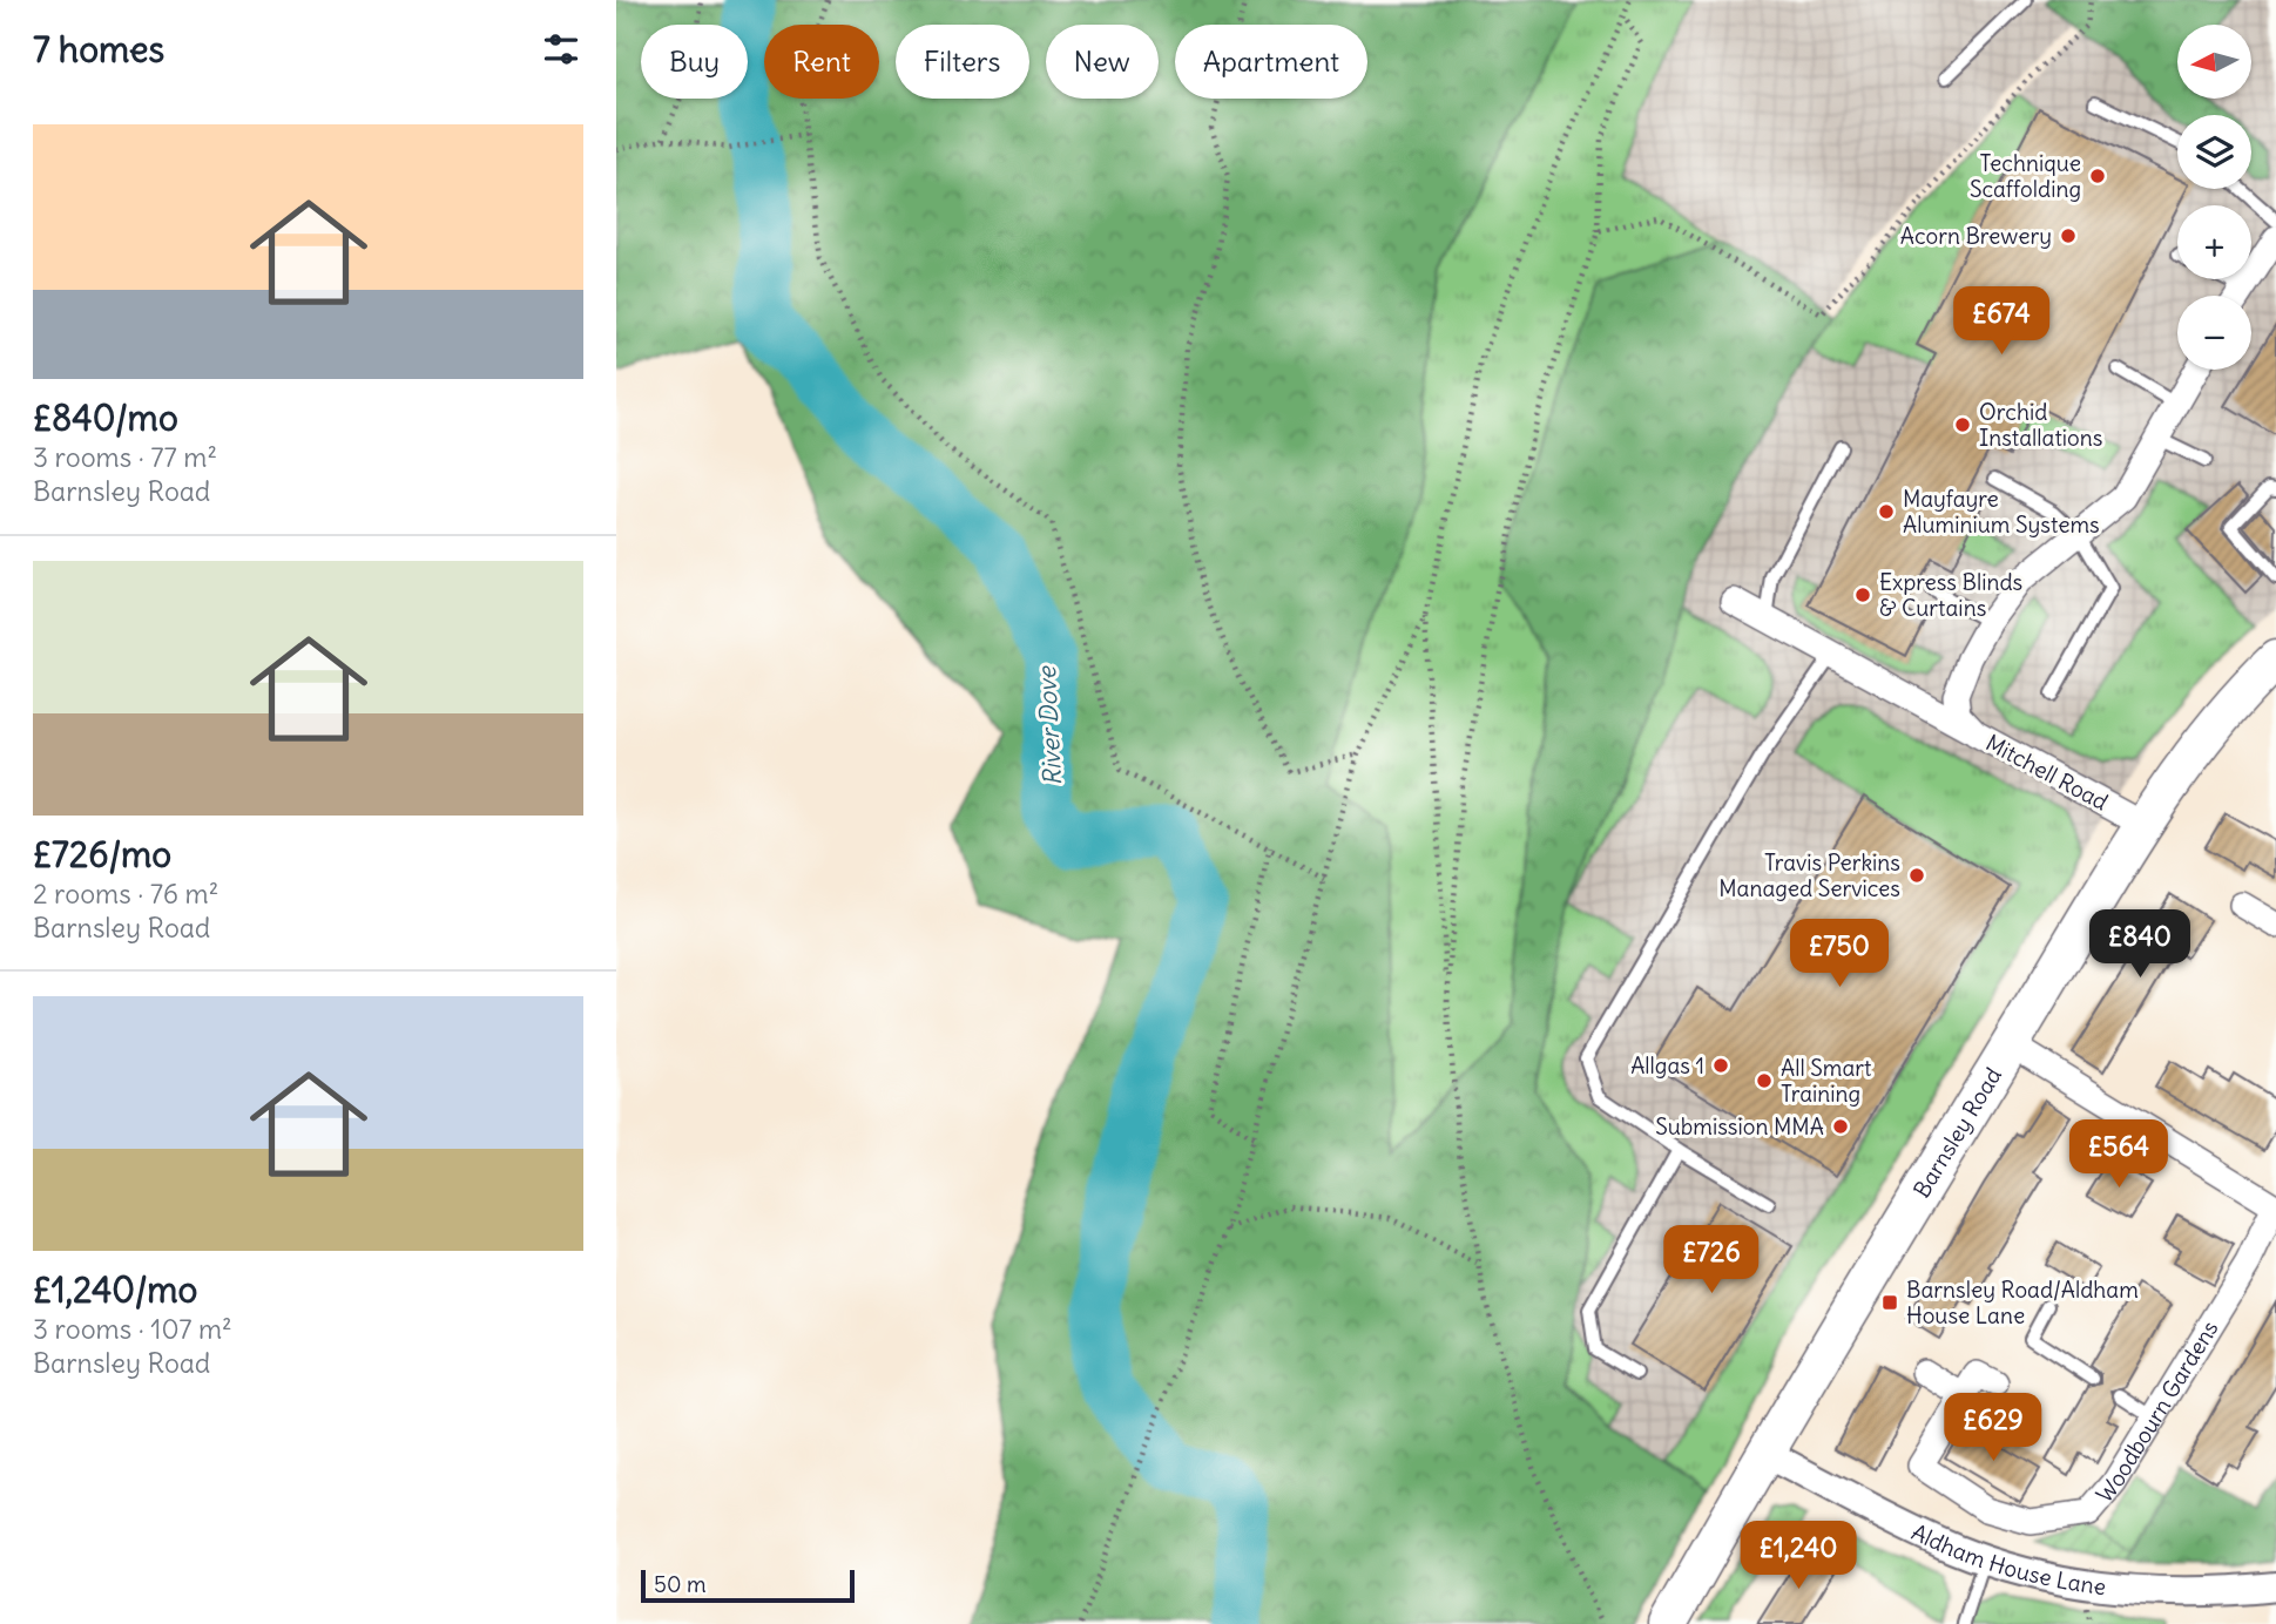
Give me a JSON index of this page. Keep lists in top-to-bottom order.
{
  "streets": {
    "main road": ["Barnsley Road"],
    "street": ["Mitchell Road", "Woodbourn Gardens", "Aldham House Lane"]
  },
  "crossings": [
    ["Mitchell Road", "Barnsley Road"],
    ["Barnsley Road", "Woodbourn Gardens"],
    ["Barnsley Road", "Aldham House Lane"]
  ],
  "water": ["River Dove"],
  "places": {
    "other": [
      "Technique Scaffolding",
      "Acorn Brewery",
      "Orchid Installations",
      "Mayfayre Aluminium Systems",
      "Express Blinds & Curtains",
      "Travis Perkins Managed Services",
      "Allgas 1",
      "All Smart Training",
      "Submission MMA"
    ],
    "transit": ["Barnsley Road/Aldham House Lane"]
  },
  "scale_bar": "50 m",
  "north": "left",
  "page": {
    "heading": "7 homes",
    "map_buttons": ["+", "−"],
    "chip": [
      "Buy",
      "Rent",
      "Filters",
      "New",
      "Apartment"
    ],
    "list": [
      {
        "name": "£840/mo",
        "note": "3 rooms · 77 m² · Barnsley Road"
      },
      {
        "name": "£726/mo",
        "note": "2 rooms · 76 m² · Barnsley Road"
      },
      {
        "name": "£1,240/mo",
        "note": "3 rooms · 107 m² · Barnsley Road"
      }
    ],
    "price": [
      "£674",
      "£840",
      "£750",
      "£564",
      "£726",
      "£629",
      "£1,240"
    ],
    "scale": "50 m"
  }
}
